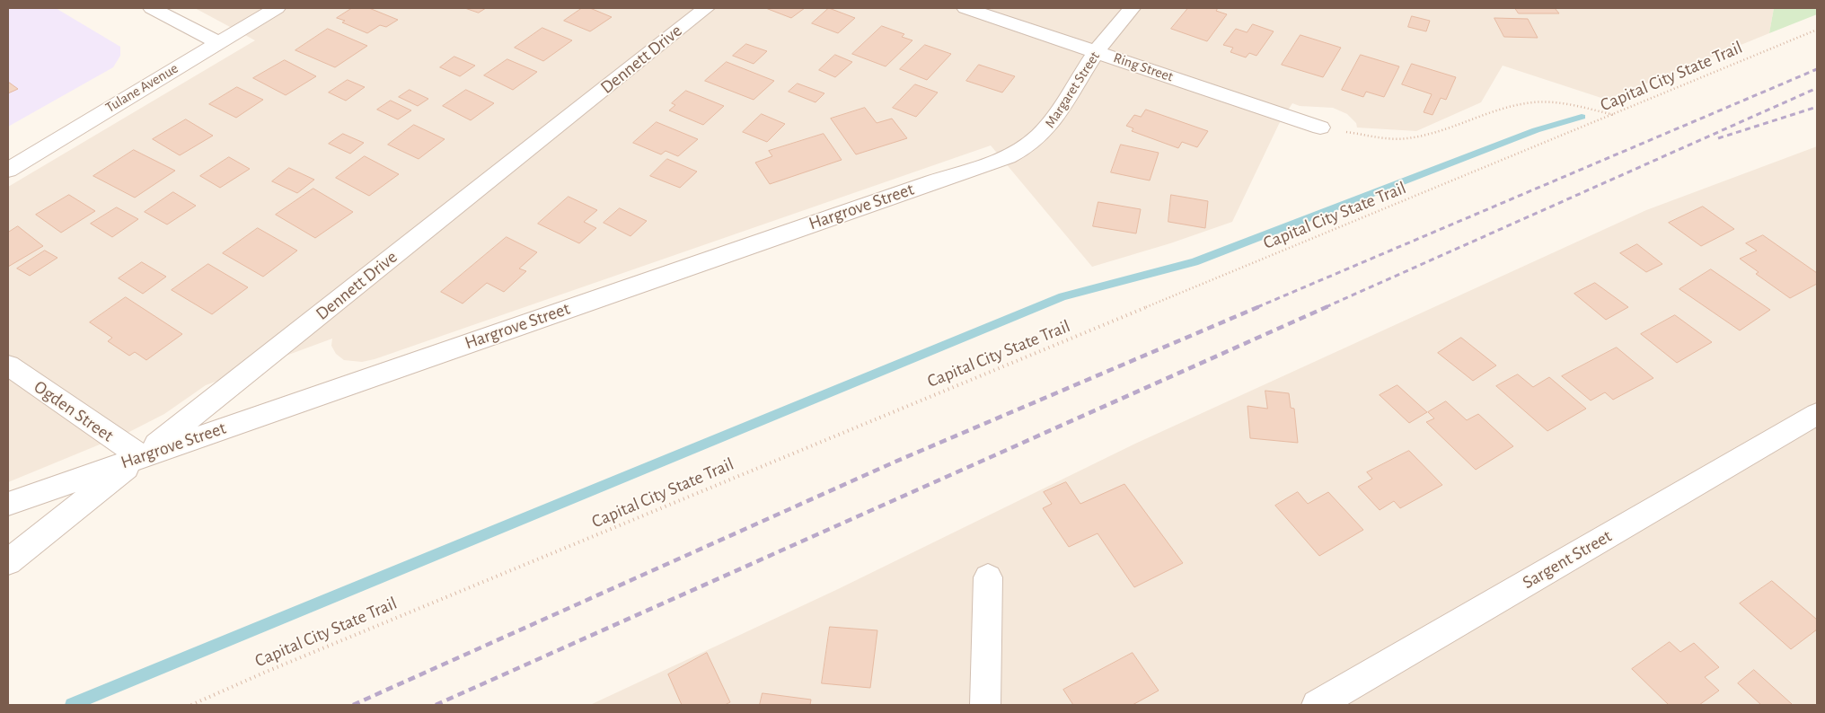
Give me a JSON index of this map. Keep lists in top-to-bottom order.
{
  "streets": {
    "street": [
      "Dennett Drive",
      "Ring Street",
      "Tulane Avenue",
      "Margaret Street",
      "Hargrove Street",
      "Ogden Street",
      "Sargent Street"
    ],
    "path": ["Capital City State Trail"]
  },
  "crossings": [
    ["Dennett Drive", "Hargrove Street"],
    ["Dennett Drive", "Ogden Street"],
    ["Ring Street", "Margaret Street"],
    ["Margaret Street", "Hargrove Street"],
    ["Hargrove Street", "Ogden Street"]
  ]
}
